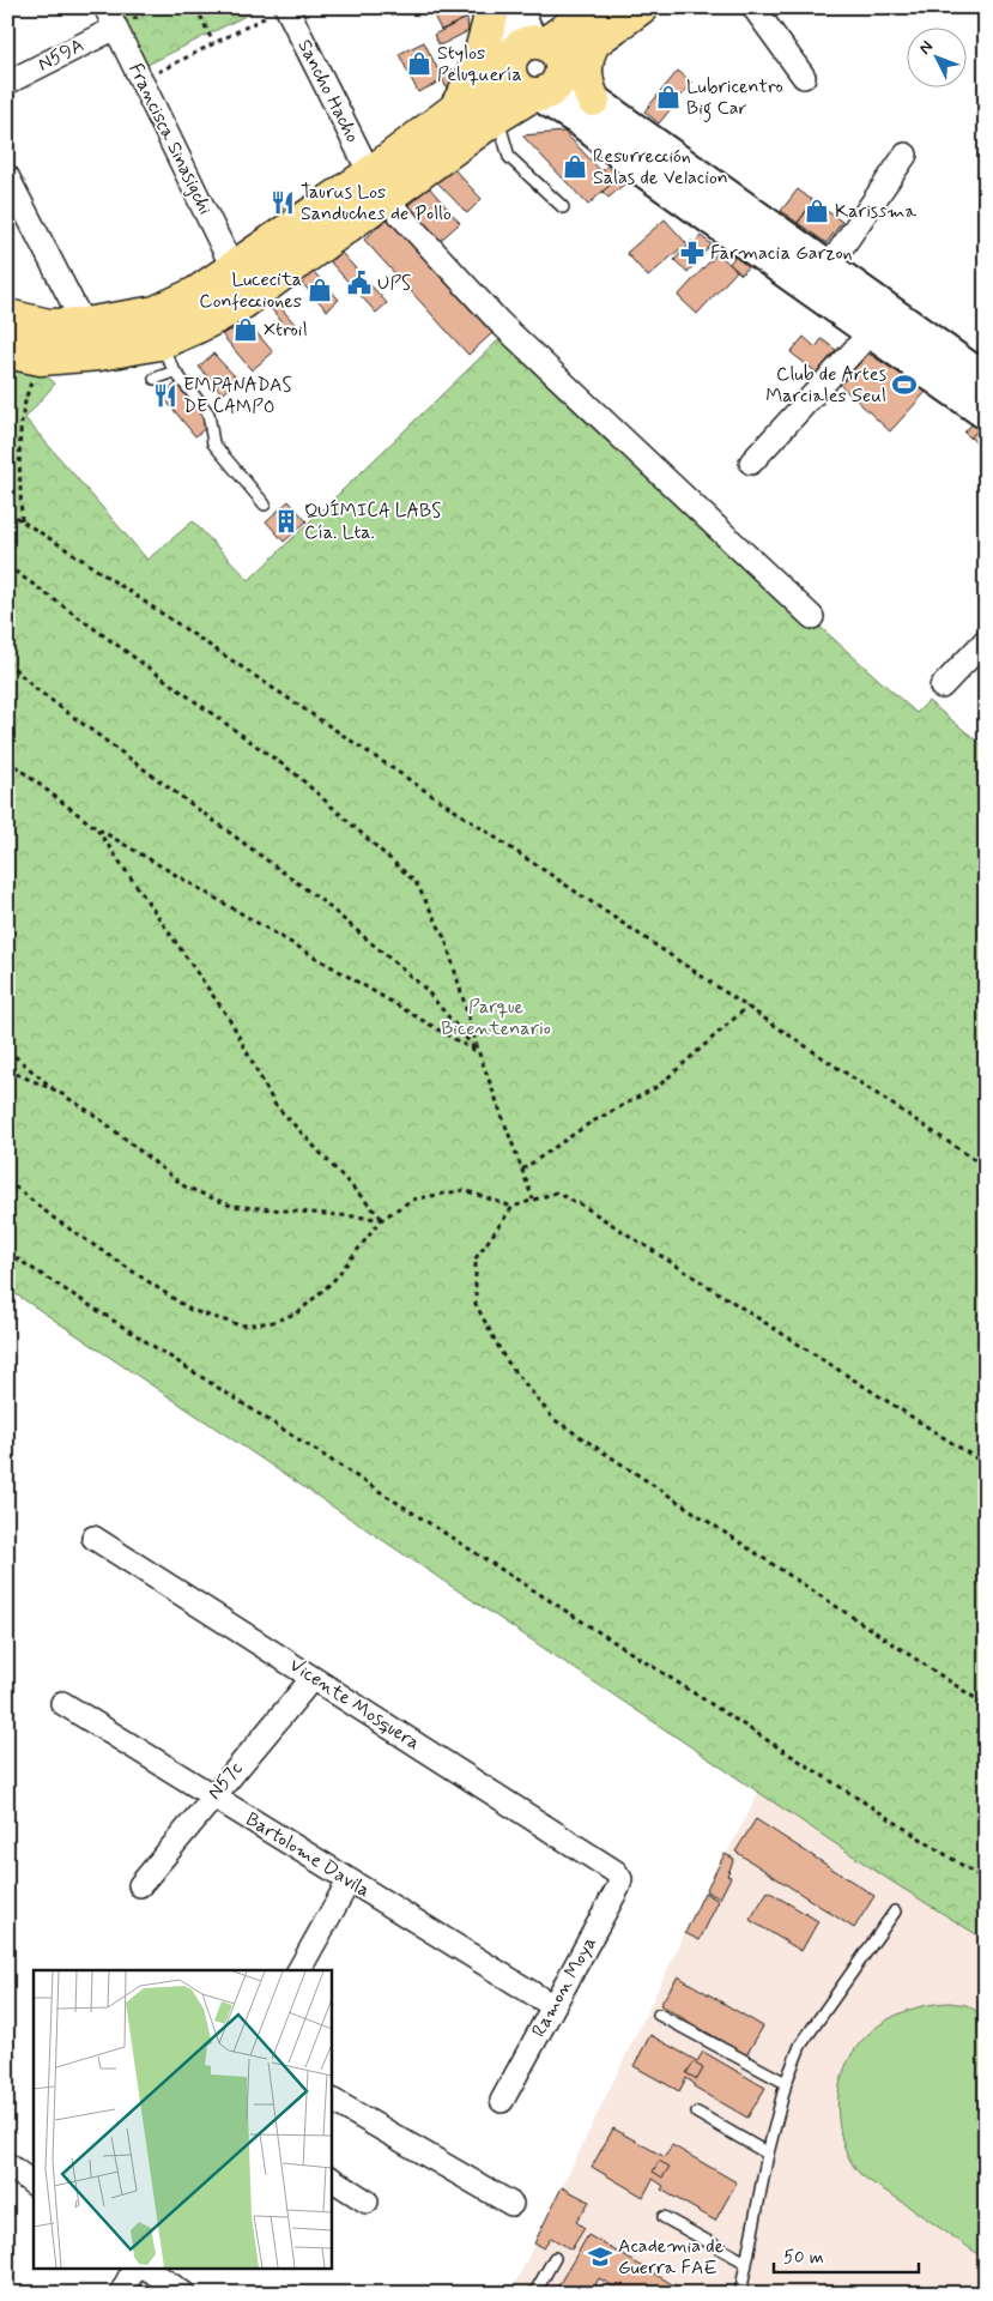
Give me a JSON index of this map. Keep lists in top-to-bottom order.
{
  "streets": {
    "street": [
      "N59A",
      "Sancho Hacho",
      "Francisca Sinasigchi",
      "Vicente Mosquera",
      "N57c",
      "Bartolome Davila",
      "Ramon Moya"
    ]
  },
  "crossings": [
    ["N59A", "Francisca Sinasigchi"],
    ["Vicente Mosquera", "N57c"],
    ["Vicente Mosquera", "Ramon Moya"],
    ["N57c", "Bartolome Davila"],
    ["Bartolome Davila", "Ramon Moya"]
  ],
  "parks": ["Parque Bicentenario"],
  "places": {
    "shop": [
      "Stylos Peluquería",
      "Lubricentro Big Car",
      "Resurrección Salas de Velacion",
      "Karissma",
      "Lucecita Confecciones",
      "Xtroil"
    ],
    "restaurant": ["Taurus Los Sanduches de Pollo", "EMPANADAS DE CAMPO"],
    "pharmacy": ["Farmacia Garzon"],
    "public building": ["UPS"],
    "sports": ["Club de Artes Marciales Seul"],
    "building": ["QUÍMICA LABS Cía. Lta."],
    "school or university": ["Academia de Guerra FAE"]
  },
  "scale_bar": "50 m",
  "north": "top left"
}
